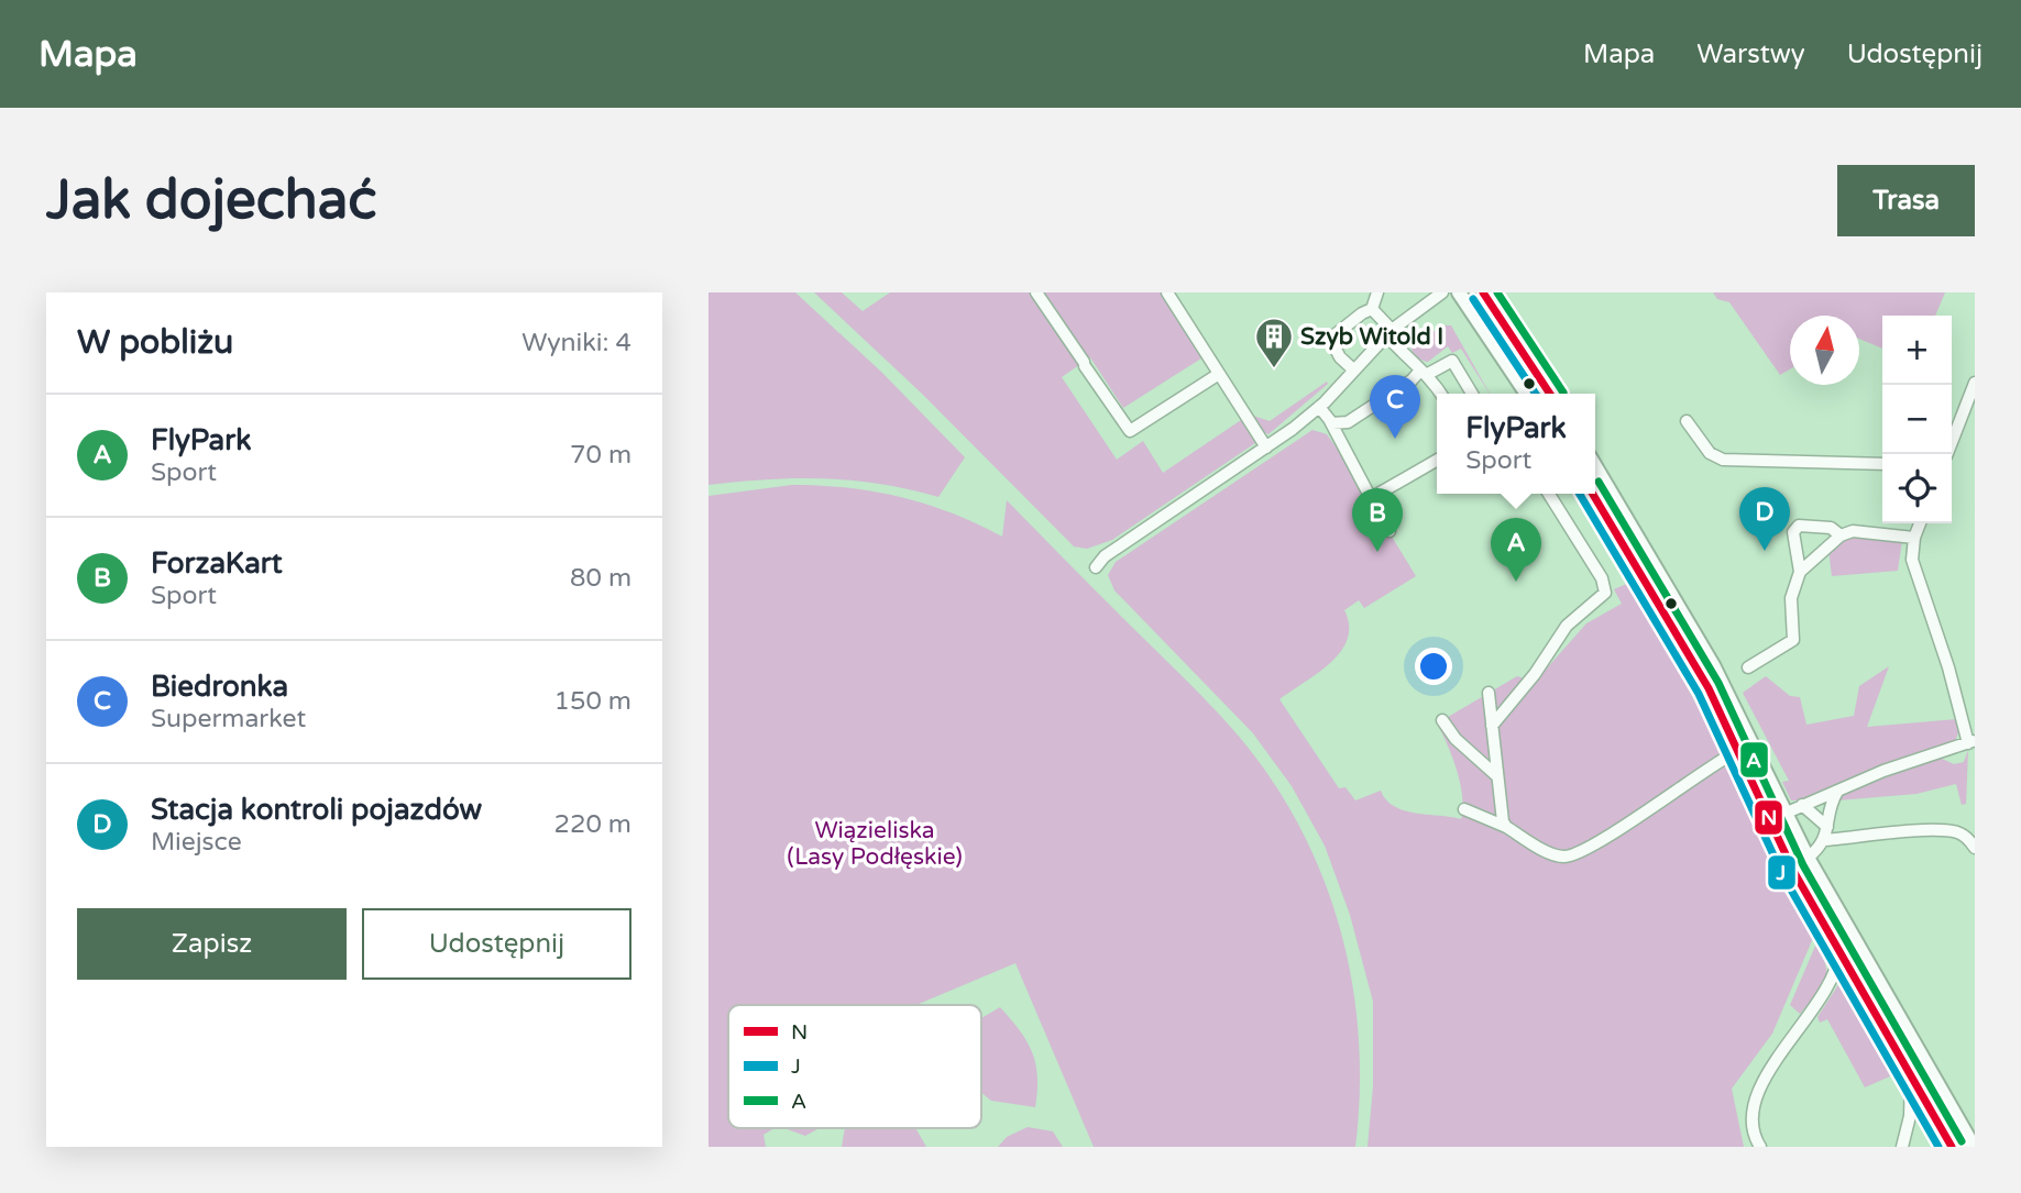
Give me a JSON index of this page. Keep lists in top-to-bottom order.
{
  "parks": ["Wiązieliska (Lasy Podłęskie)"],
  "places": {
    "building": ["Szyb Witold I"]
  },
  "lines": ["transit line N", "transit line A", "transit line J"],
  "legend": ["N", "J", "A"],
  "north": "top",
  "page": {
    "header": "Mapa",
    "nav": ["Mapa", "Warstwy", "Udostępnij"],
    "buttons": [
      "Trasa",
      ["Zapisz", "Udostępnij"]
    ],
    "title": "Jak dojechać",
    "heading": ["W pobliżu", "Wyniki: 4"],
    "map_buttons": ["+", "−"],
    "pins": [
      "C",
      "D",
      "B",
      "A"
    ],
    "list": [
      {
        "mark": "A",
        "name": "FlyPark",
        "note": "Sport",
        "value": "70 m"
      },
      {
        "mark": "B",
        "name": "ForzaKart",
        "note": "Sport",
        "value": "80 m"
      },
      {
        "mark": "C",
        "name": "Biedronka",
        "note": "Supermarket",
        "value": "150 m"
      },
      {
        "mark": "D",
        "name": "Stacja kontroli pojazdów",
        "note": "Miejsce",
        "value": "220 m"
      }
    ],
    "popup": ["FlyPark", "Sport"]
  }
}
